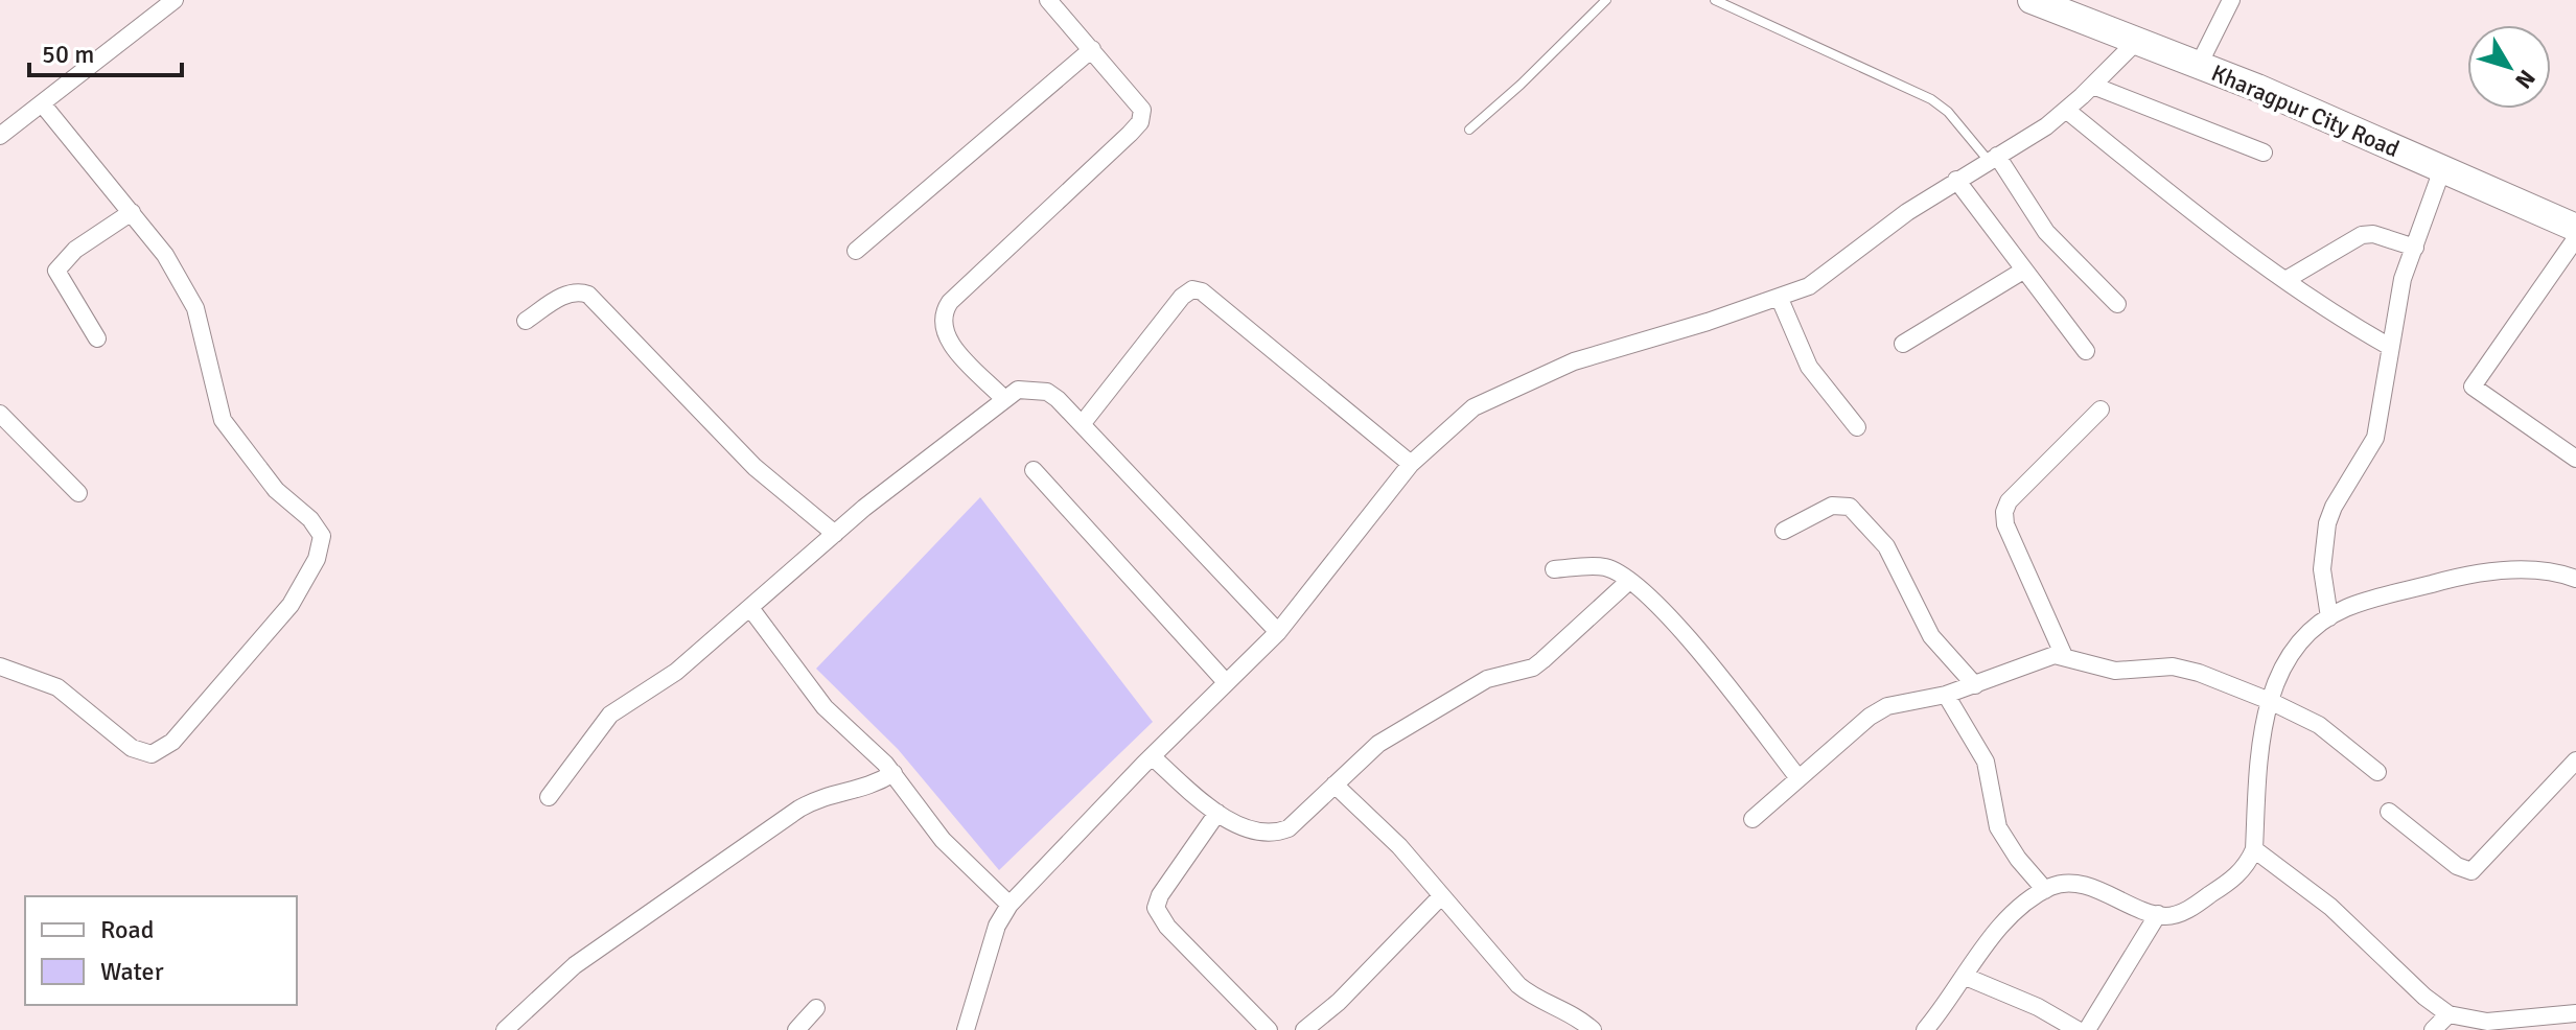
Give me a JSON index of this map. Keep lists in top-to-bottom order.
{
  "streets": {
    "main road": ["Kharagpur City Road"]
  },
  "legend": ["Road", "Water"],
  "scale_bar": "50 m",
  "north": "bottom right"
}
